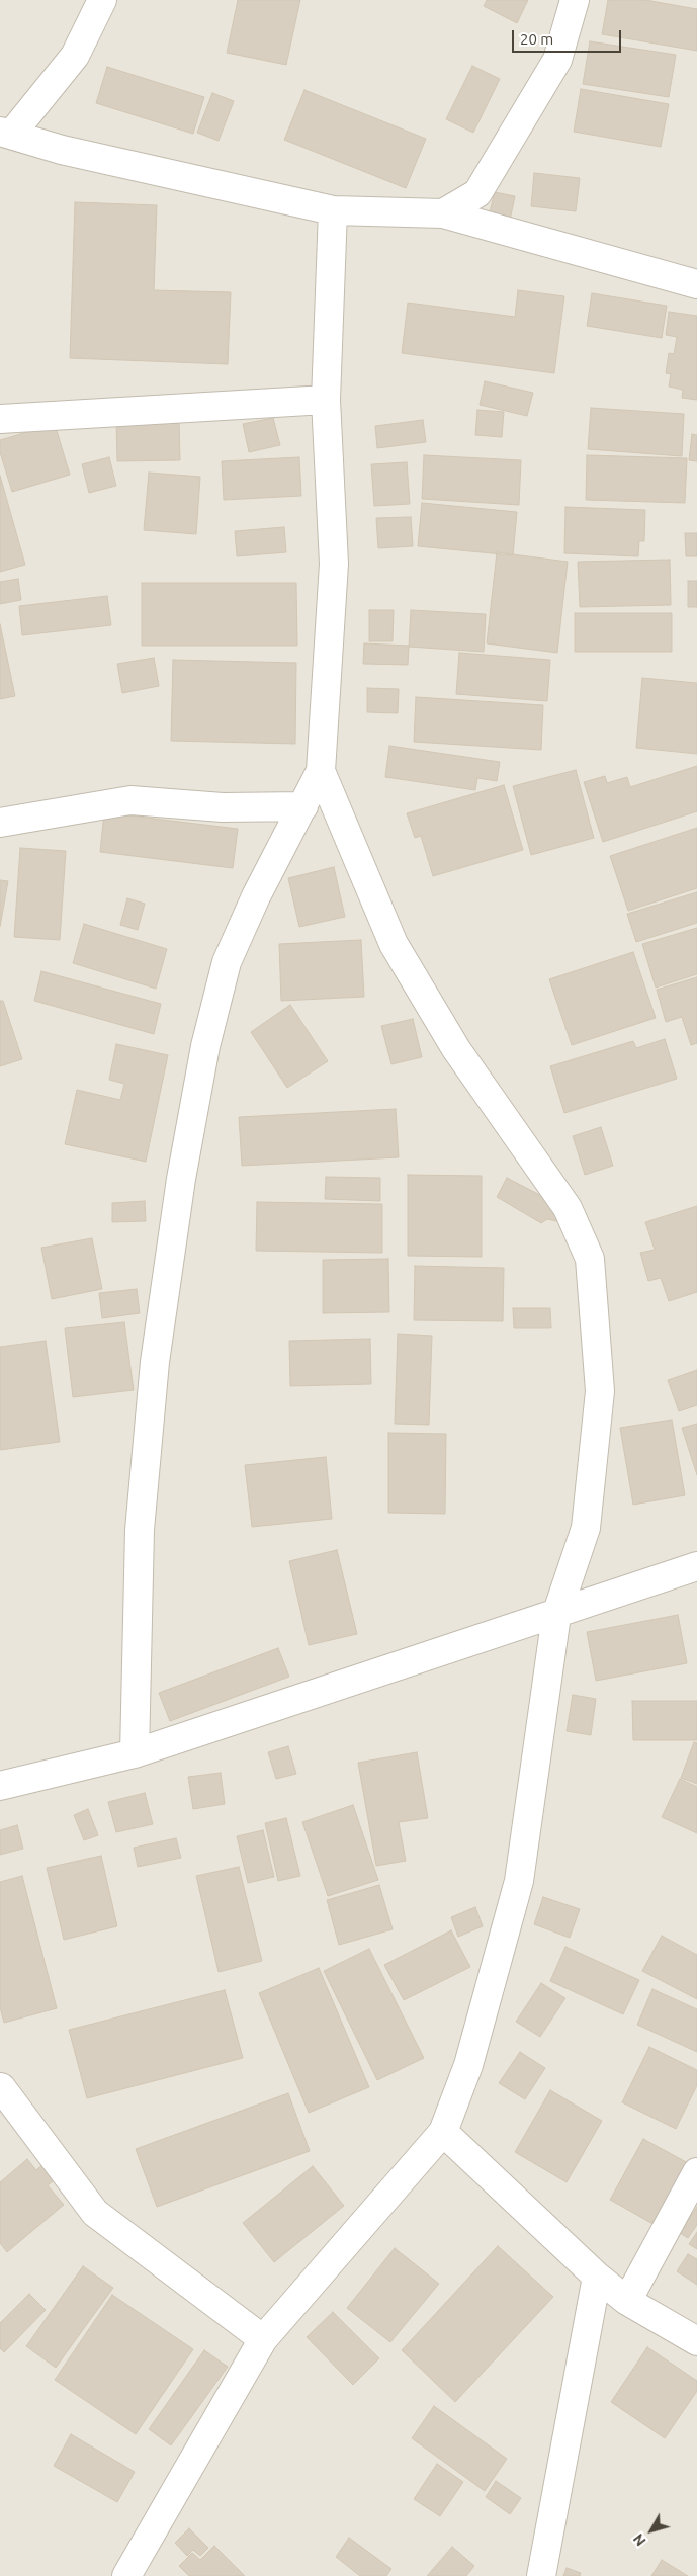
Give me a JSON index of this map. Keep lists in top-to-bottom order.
{
  "scale_bar": "20 m",
  "north": "bottom left"
}
